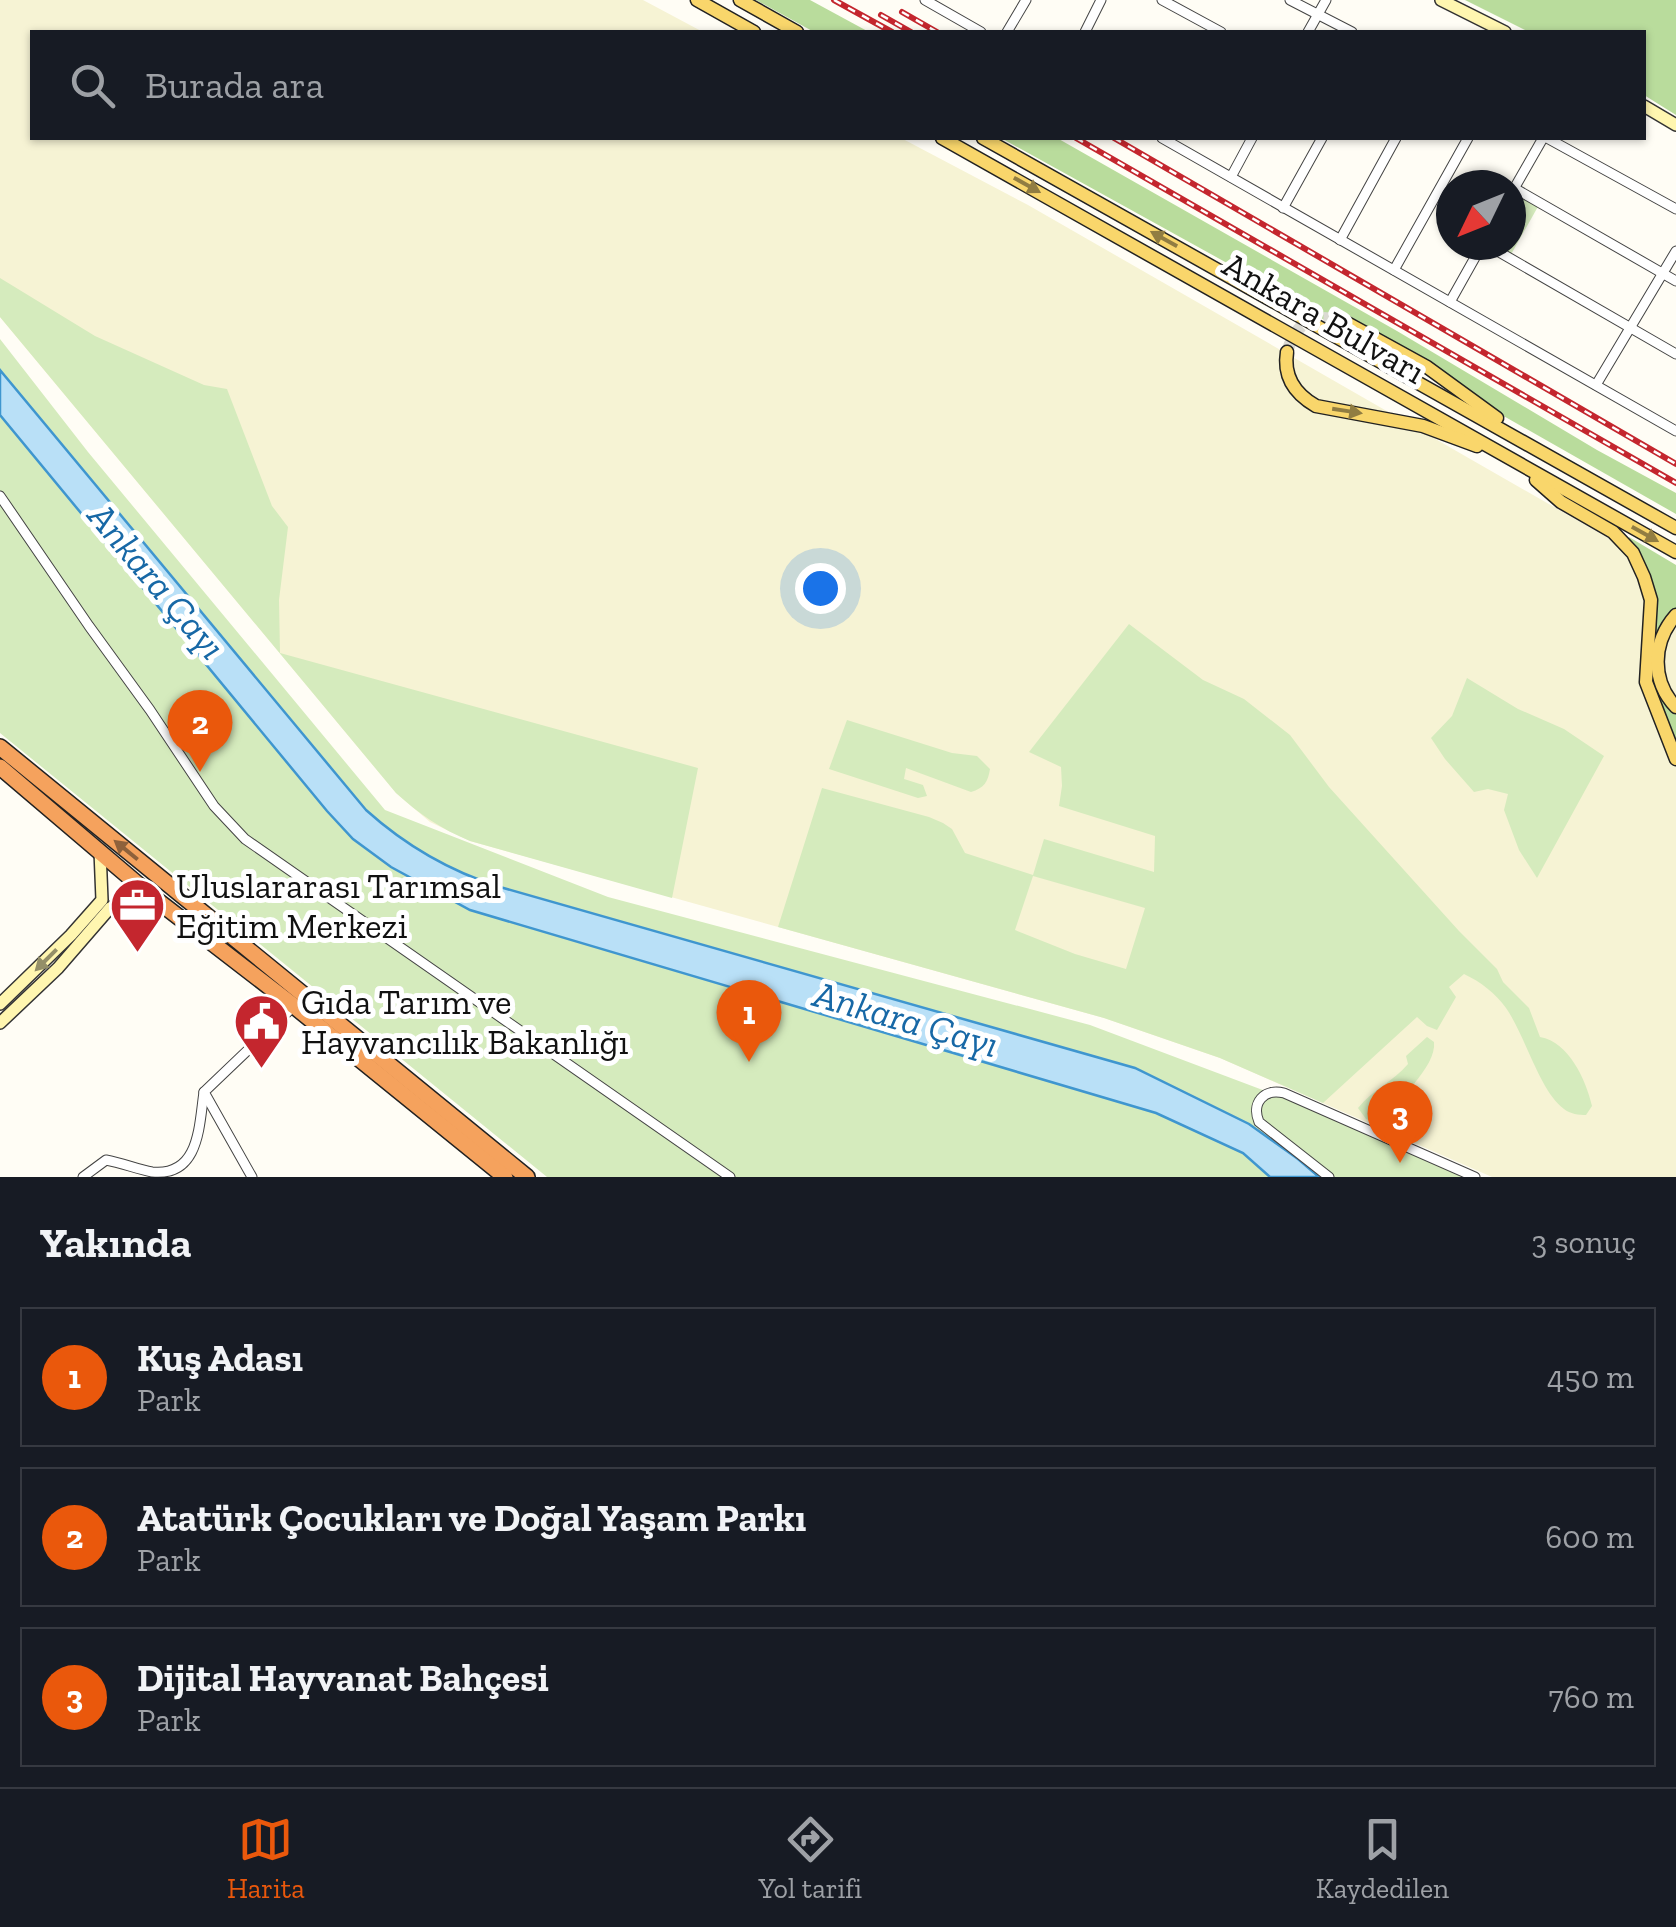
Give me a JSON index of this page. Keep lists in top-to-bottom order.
{
  "streets": {
    "main road": ["Ankara Bulvarı"]
  },
  "water": ["Ankara Çayı"],
  "places": {
    "office": ["Uluslararası Tarımsal Eğitim Merkezi"],
    "public building": ["Gıda Tarım ve Hayvancılık Bakanlığı"]
  },
  "north": "bottom left",
  "page": {
    "search": "Burada ara",
    "pins": ["2", "1", "3"],
    "heading": ["Yakında", "3 sonuç"],
    "list": [
      {
        "mark": "1",
        "name": "Kuş Adası",
        "note": "Park",
        "value": "450 m"
      },
      {
        "mark": "2",
        "name": "Atatürk Çocukları ve Doğal Yaşam Parkı",
        "note": "Park",
        "value": "600 m"
      },
      {
        "mark": "3",
        "name": "Dijital Hayvanat Bahçesi",
        "note": "Park",
        "value": "760 m"
      }
    ],
    "nav": ["Harita", "Yol tarifi", "Kaydedilen"]
  }
}
